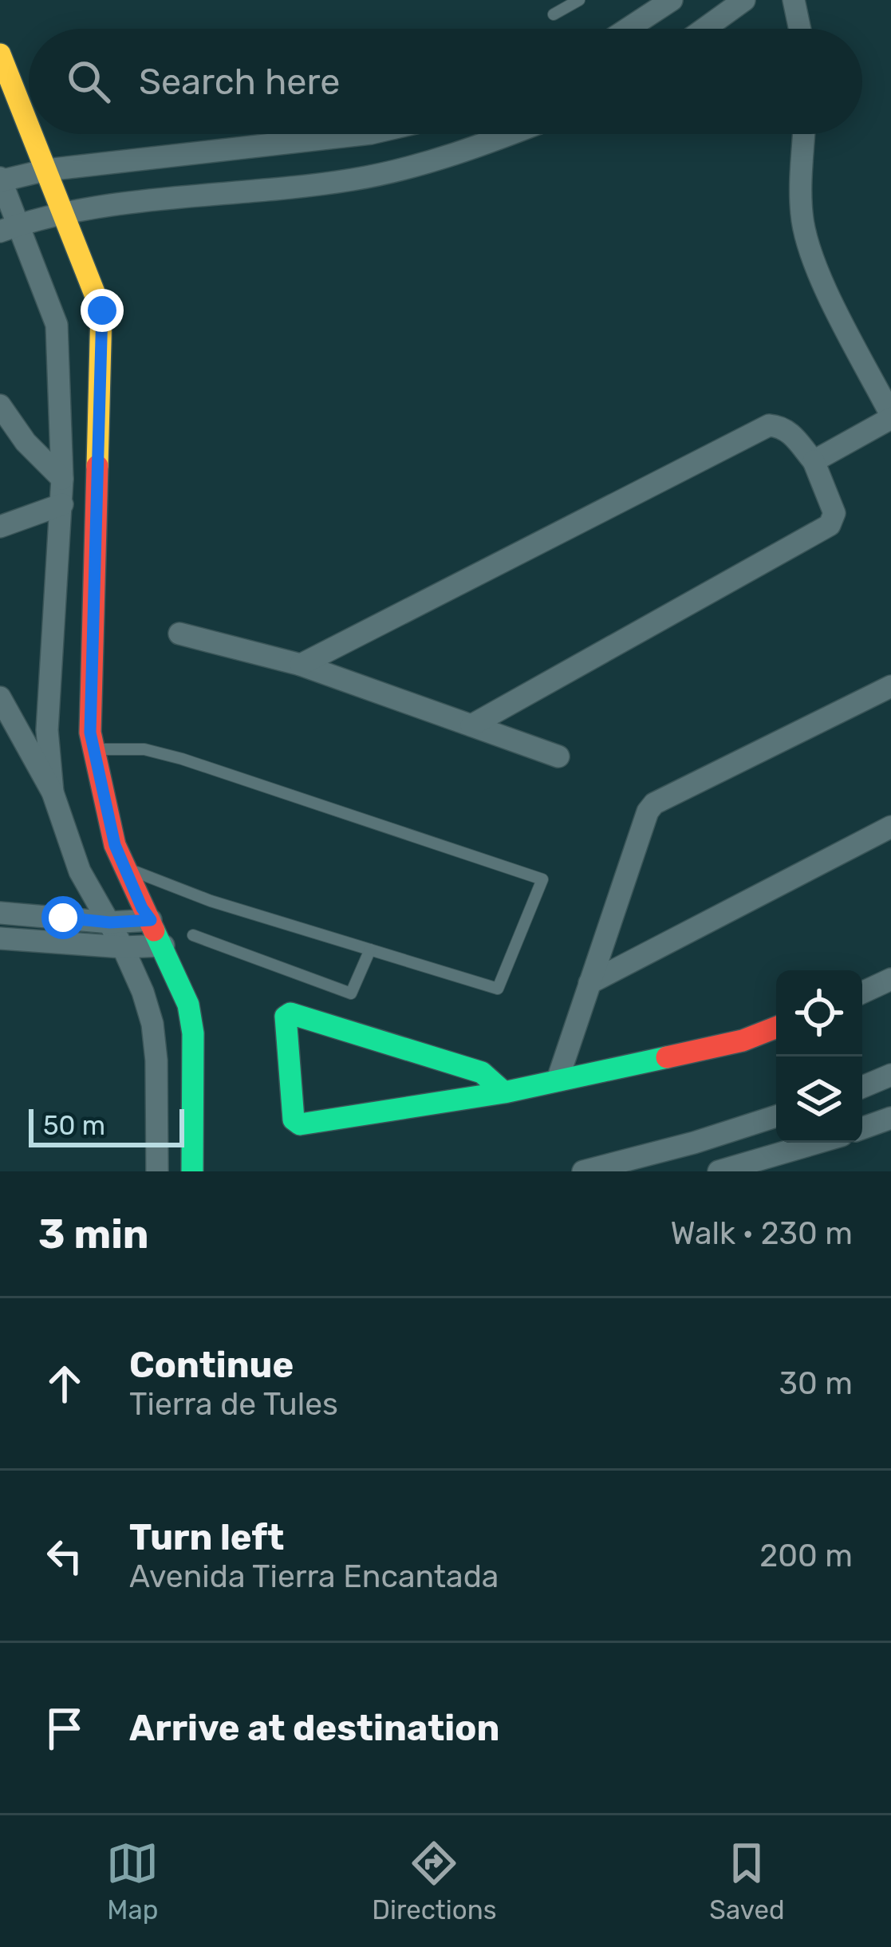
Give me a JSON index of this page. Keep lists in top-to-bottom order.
{
  "scale_bar": "50 m",
  "page": {
    "search": "Search here",
    "scale": "50 m",
    "heading": ["3 min", "Walk · 230 m"],
    "list": [
      ["Continue", "Tierra de Tules", "30 m"],
      ["Turn left", "Avenida Tierra Encantada", "200 m"],
      "Arrive at destination"
    ],
    "nav": ["Map", "Directions", "Saved"]
  }
}
